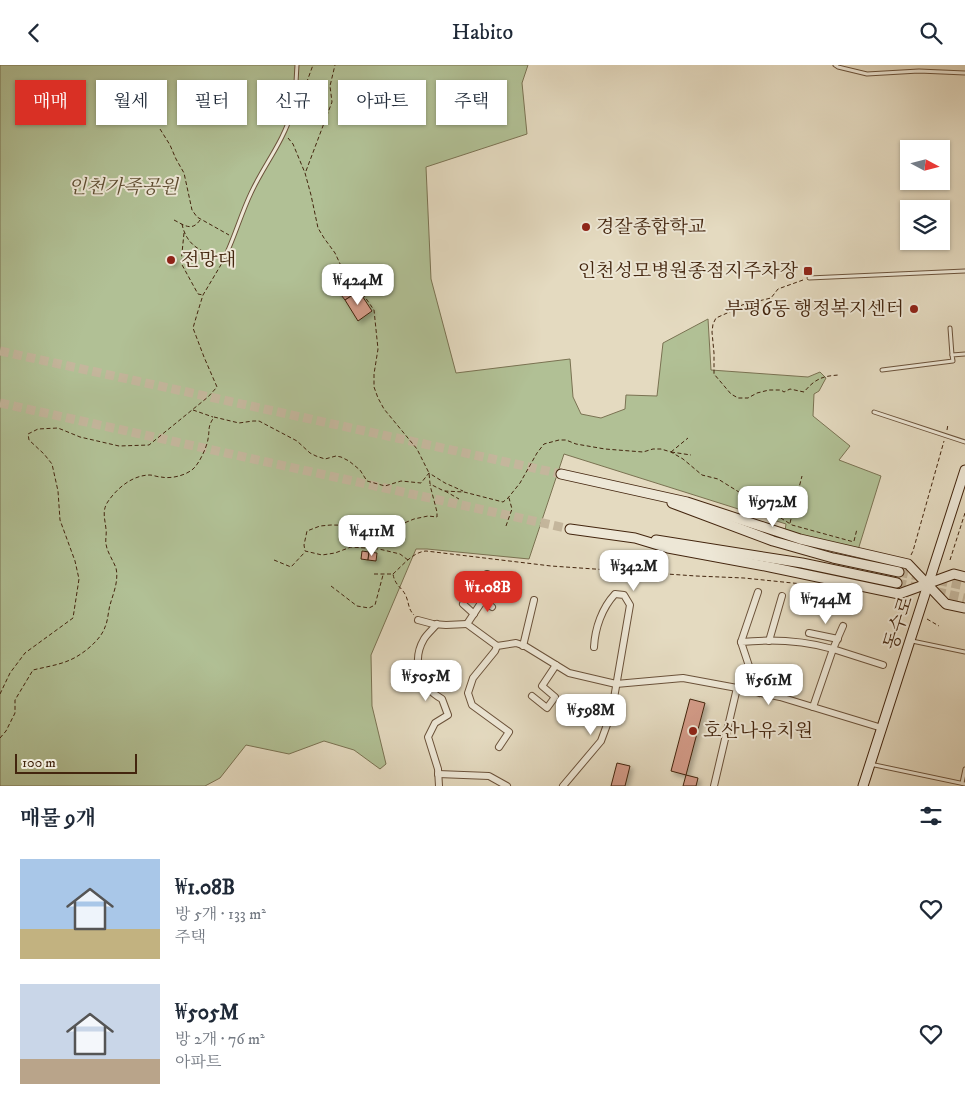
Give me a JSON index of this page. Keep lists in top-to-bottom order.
{
  "streets": {
    "main road": ["동수로"]
  },
  "parks": ["인천가족공원"],
  "places": {
    "other": [
      "경잘종합학교",
      "전망대",
      "부평6동 행정복지센터",
      "호산나유치원"
    ],
    "transit": ["인천성모병원종점지주차장"]
  },
  "scale_bar": "100 m",
  "north": "right",
  "page": {
    "header": "Habito",
    "chip": [
      "매매",
      "월세",
      "필터",
      "신규",
      "아파트",
      "주택"
    ],
    "price": [
      "₩424M",
      "₩972M",
      "₩411M",
      "₩342M",
      "₩1.08B",
      "₩744M",
      "₩505M",
      "₩561M",
      "₩598M"
    ],
    "scale": "100 m",
    "heading": "매물 9개",
    "list": [
      {
        "name": "₩1.08B",
        "note": "방 5개 · 133 m² · 주택"
      },
      {
        "name": "₩505M",
        "note": "방 2개 · 76 m² · 아파트"
      }
    ]
  }
}
